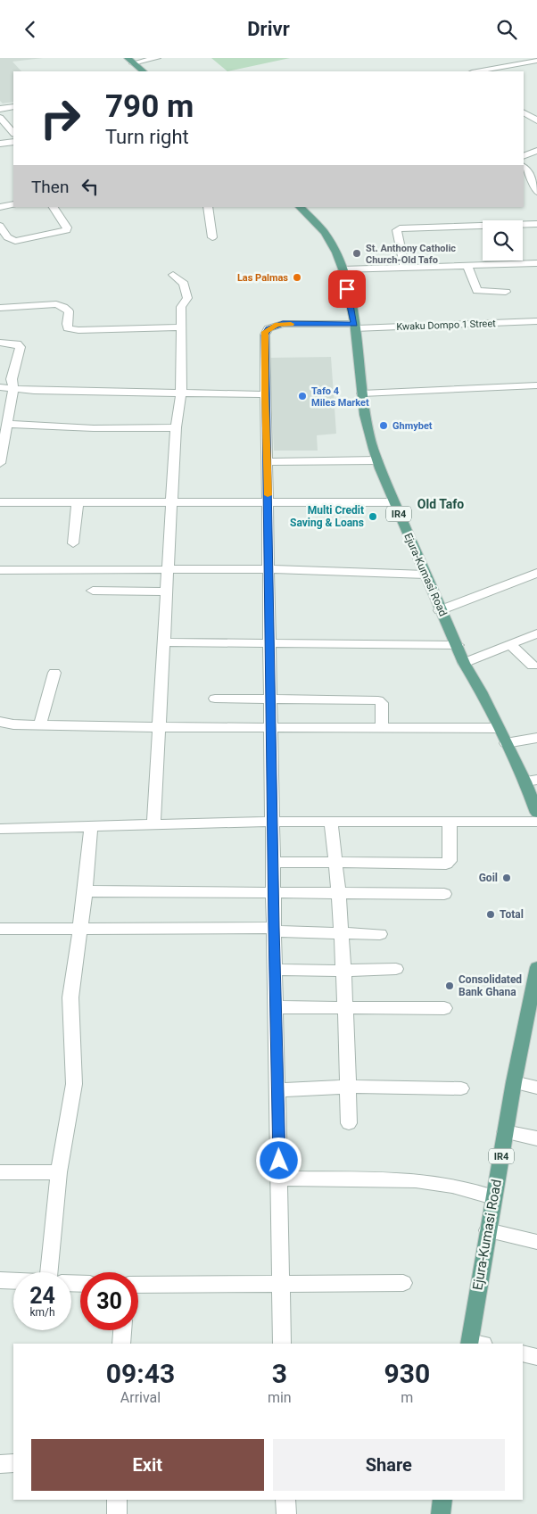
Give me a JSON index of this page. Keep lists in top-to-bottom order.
{
  "streets": {
    "main road": ["IR4", "Ejura-Kumasi Road"],
    "street": ["Kwaku Dompo 1 Street"]
  },
  "crossings": [
    ["Kwaku Dompo 1 Street", "Ejura-Kumasi Road"]
  ],
  "districts": ["Old Tafo"],
  "places": [
    "St. Anthony Catholic Church-Old Tafo",
    "Las Palmas",
    "Tafo 4 Miles Market",
    "Ghmybet",
    "Multi Credit Saving & Loans",
    "Goil",
    "Total",
    "Consolidated Bank Ghana"
  ],
  "page": {
    "header": "Drivr",
    "turn": ["790 m", "Turn right"],
    "then": "Then",
    "speed": "24 km/h",
    "limit": "30",
    "eta": [
      "09:43",
      "Arrival",
      "3",
      "min",
      "930",
      "m"
    ],
    "buttons": ["Exit", "Share"]
  }
}
